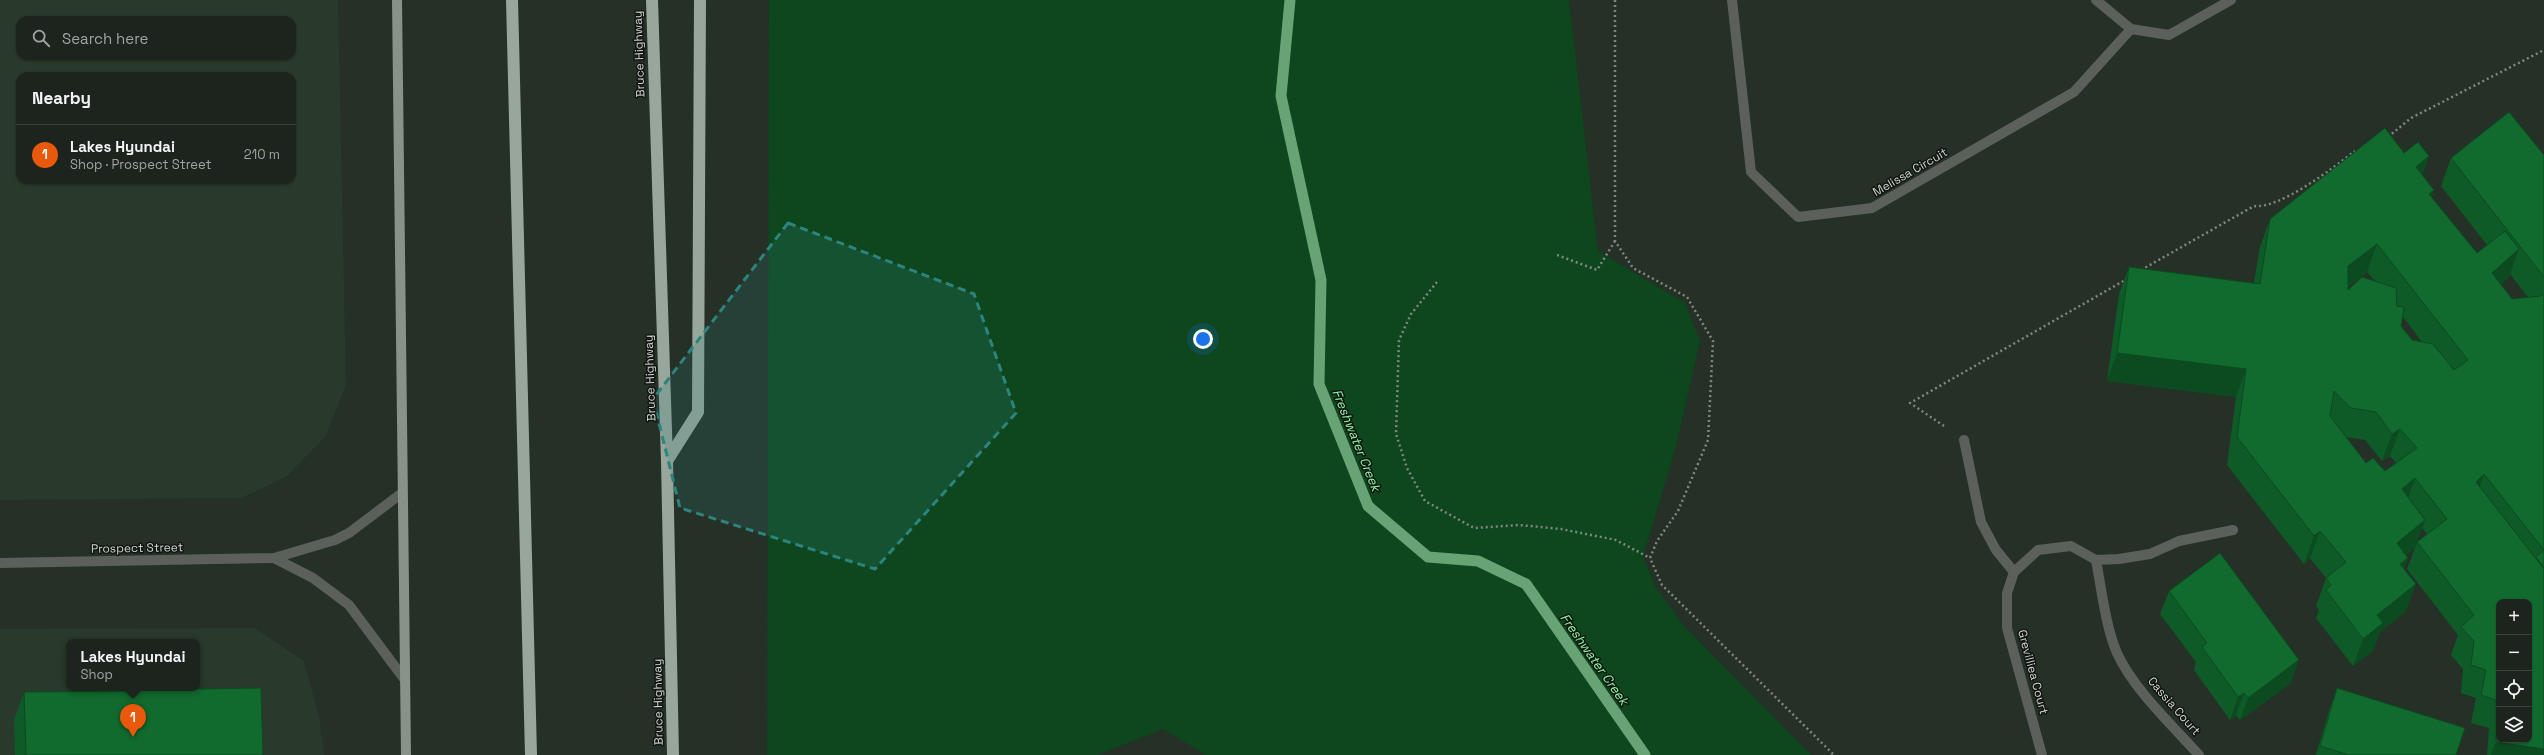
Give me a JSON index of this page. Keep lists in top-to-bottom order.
{
  "streets": {
    "highway": ["Bruce Highway"],
    "street": [
      "Melissa Circuit",
      "Prospect Street",
      "Grevilliea Court",
      "Cassia Court"
    ]
  },
  "crossings": [
    ["Grevilliea Court", "Cassia Court"]
  ],
  "water": ["Freshwater Creek"],
  "page": {
    "search": "Search here",
    "heading": "Nearby",
    "list": [
      {
        "mark": "1",
        "name": "Lakes Hyundai",
        "note": "Shop · Prospect Street",
        "value": "210 m"
      }
    ],
    "map_buttons": ["+", "−"],
    "popup": ["Lakes Hyundai", "Shop"],
    "pins": "1"
  }
}
